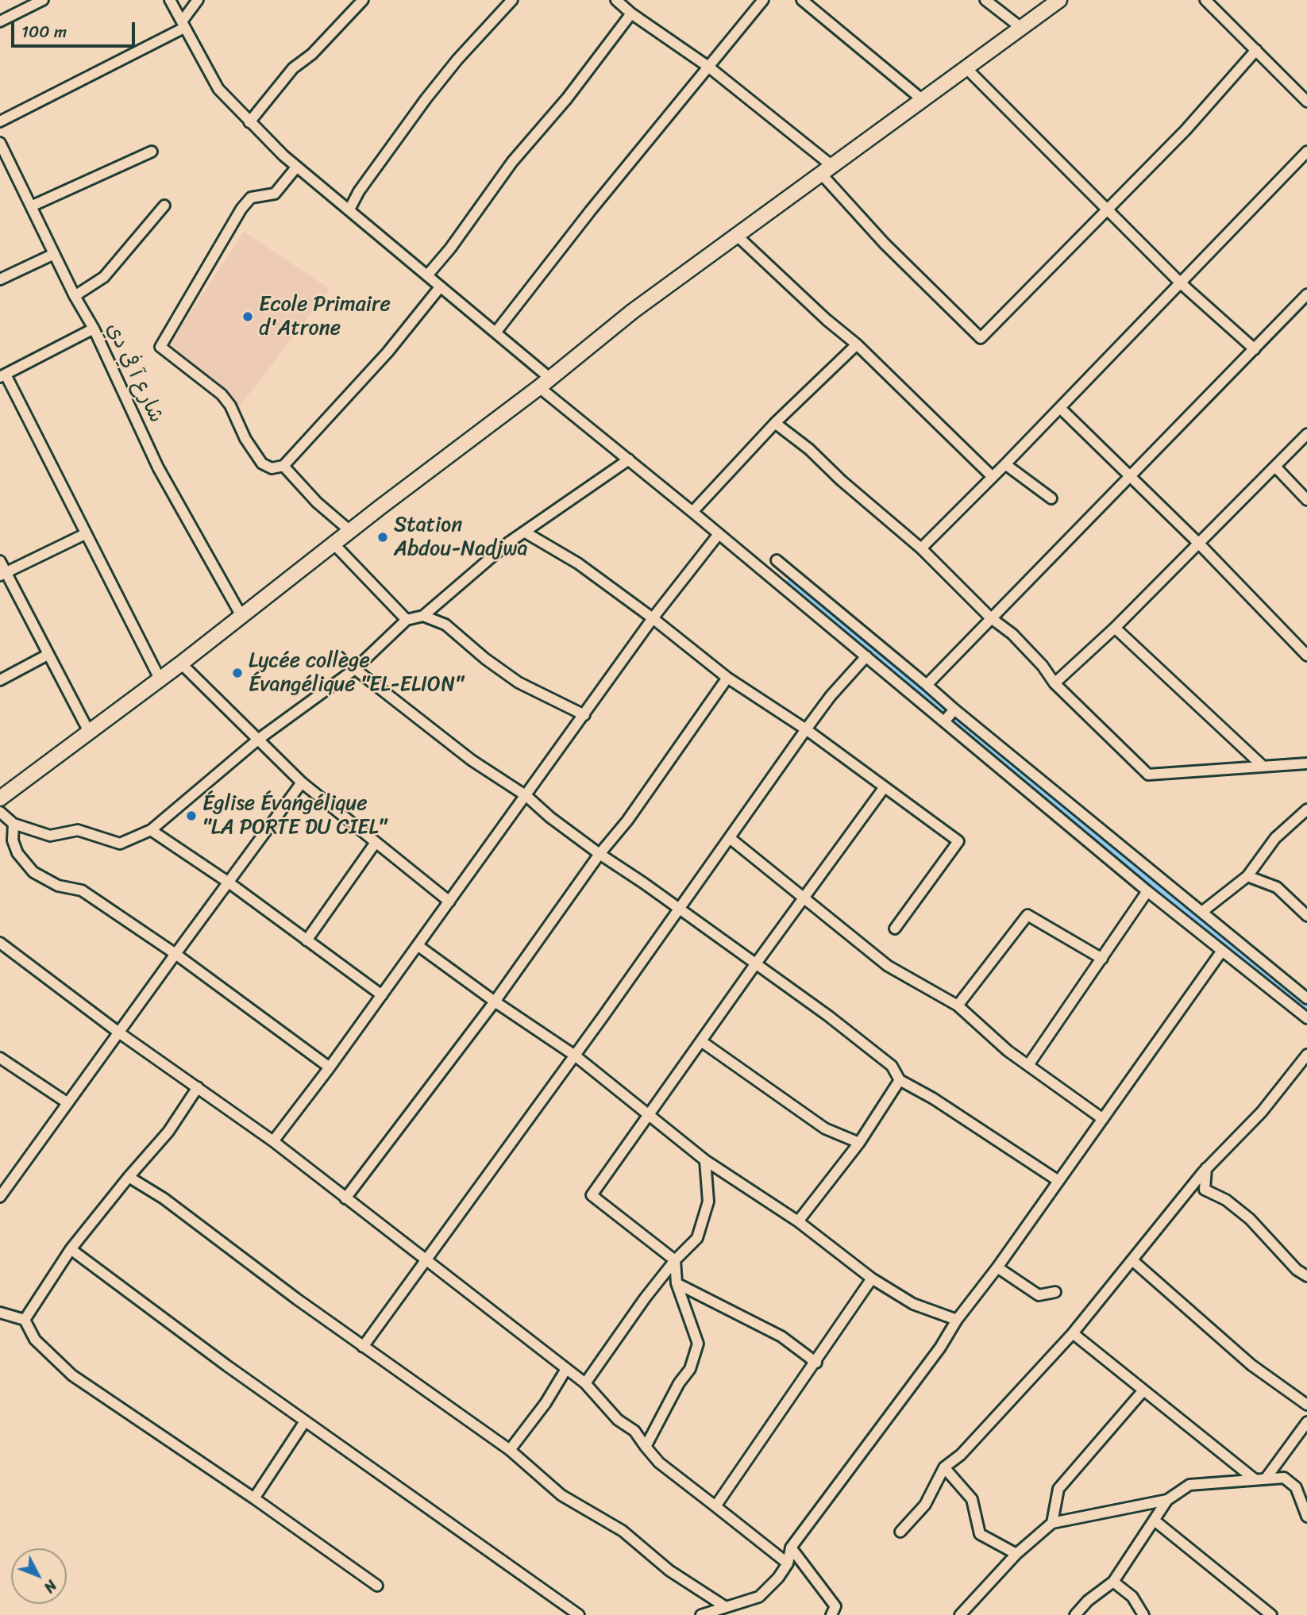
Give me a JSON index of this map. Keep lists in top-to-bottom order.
{
  "streets": {
    "street": ["شارع آ في دي"]
  },
  "places": [
    "Ecole Primaire d'Atrone",
    "Station Abdou-Nadjwa",
    "Lycée collège Évangélique \"EL-ELION\"",
    "Église Évangélique \"LA PORTE DU CIEL\""
  ],
  "scale_bar": "100 m",
  "north": "bottom right"
}
